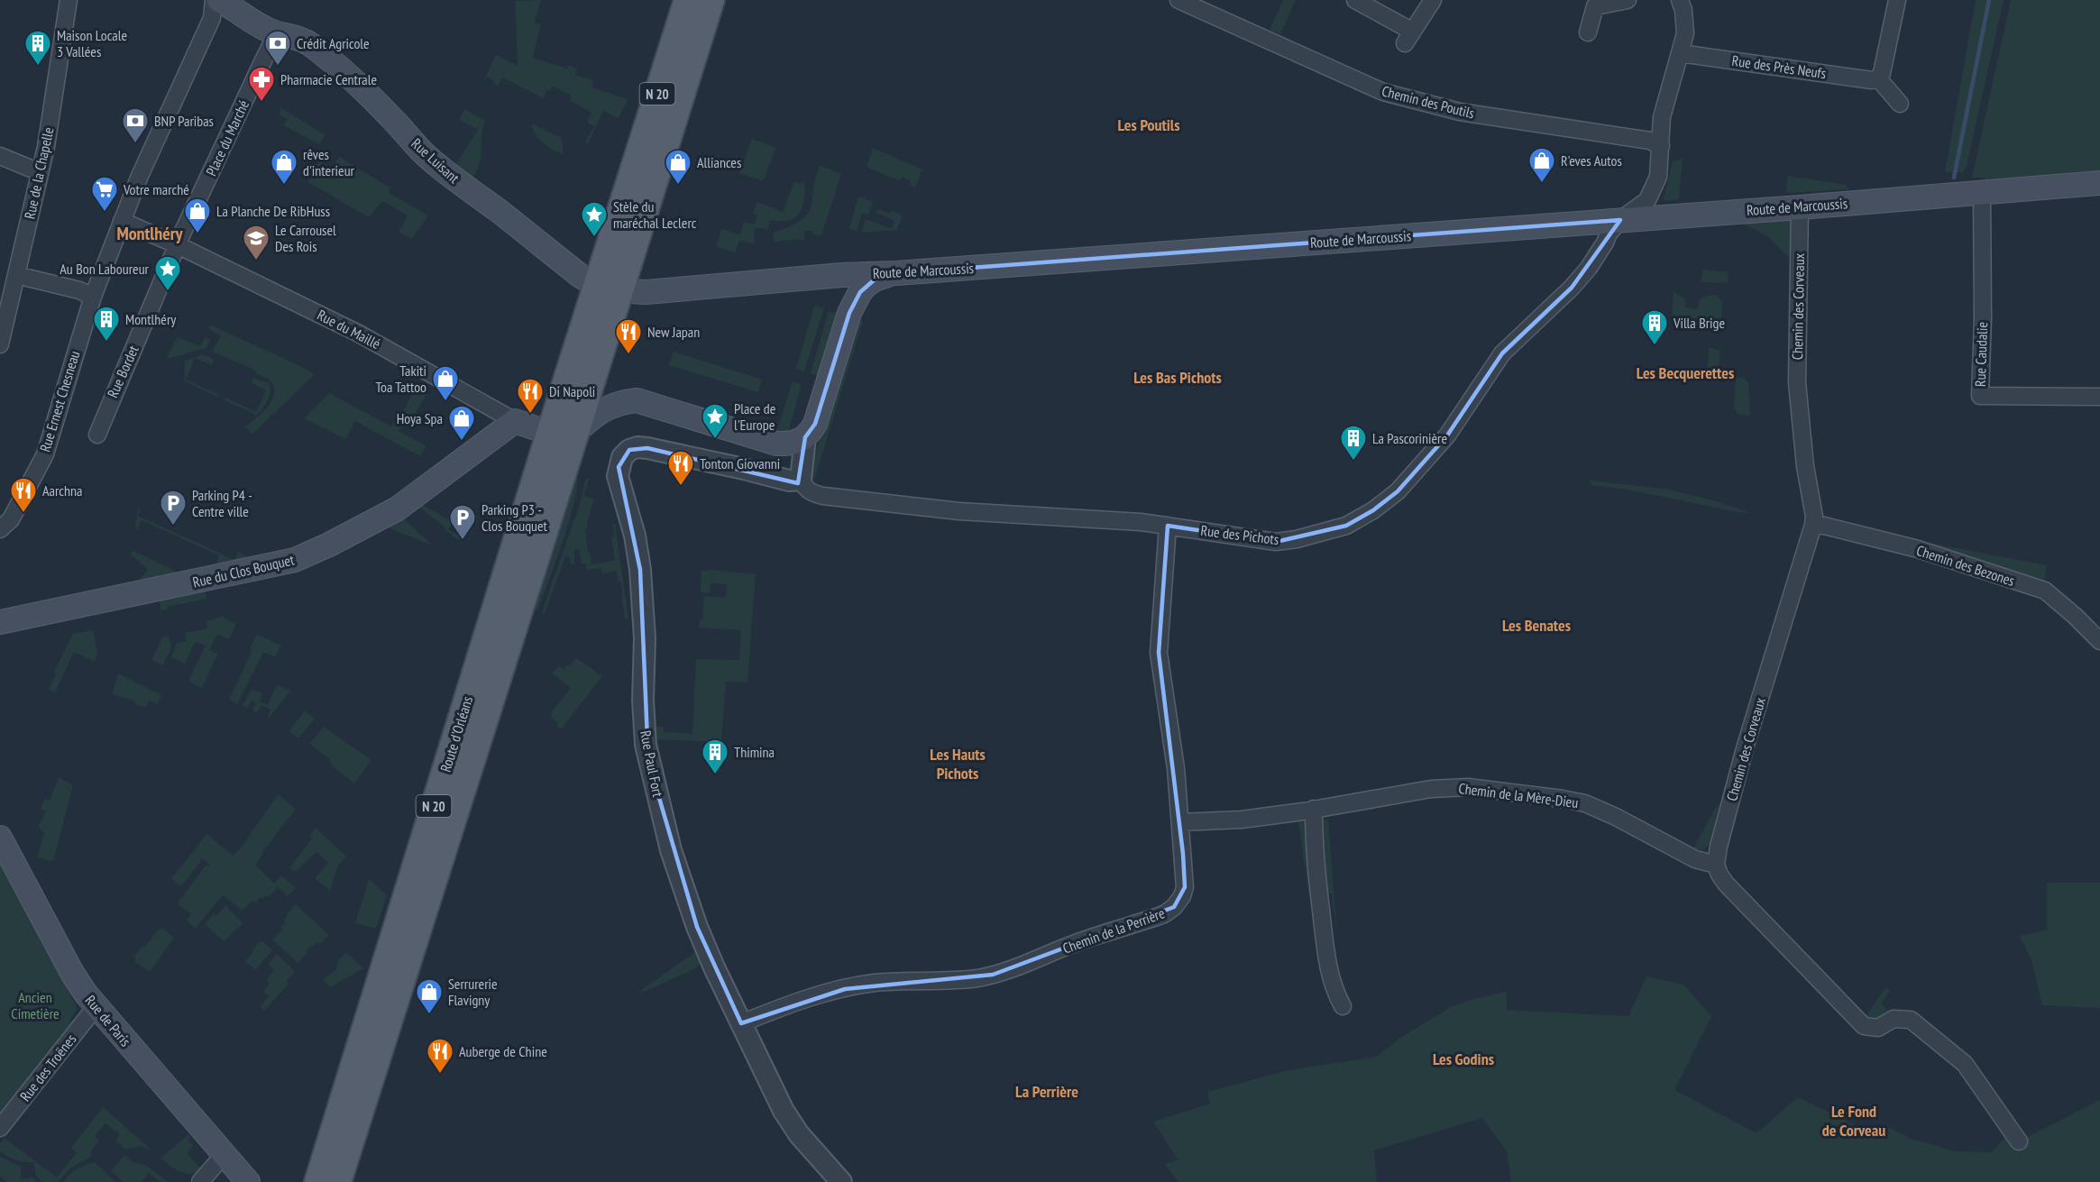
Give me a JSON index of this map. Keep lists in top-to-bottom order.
{
  "streets": {
    "main road": [
      "N 20",
      "Rue Luisant",
      "Route de Marcoussis",
      "Rue du Maillé",
      "Rue du Clos Bouquet",
      "Route d'Orléans",
      "Rue de Paris"
    ],
    "street": [
      "Rue des Près Neufs",
      "Chemin des Poutils",
      "Place du Marché",
      "Rue de la Chapelle",
      "Chemin des Corveaux",
      "Rue Caudalie",
      "Rue Bordet",
      "Rue Ernest Chesneau",
      "Rue des Pichots",
      "Chemin des Bezones",
      "Rue Paul Fort",
      "Chemin de la Mère-Dieu",
      "Chemin de la Perrière",
      "Rue des Troënes"
    ]
  },
  "crossings": [
    ["Rue des Près Neufs", "Rue des Pichots"],
    ["Chemin des Poutils", "Rue des Pichots"],
    ["Place du Marché", "Rue Luisant"],
    ["Place du Marché", "Rue du Maillé"],
    ["Place du Marché", "Rue Bordet"],
    ["Rue Luisant", "Route d'Orléans"],
    ["Route de Marcoussis", "Chemin des Corveaux"],
    ["Route de Marcoussis", "Rue Caudalie"],
    ["Route de Marcoussis", "Rue des Pichots"],
    ["Route de Marcoussis", "Route d'Orléans"],
    ["Chemin des Corveaux", "Chemin des Bezones"],
    ["Chemin des Corveaux", "Chemin de la Mère-Dieu"],
    ["Rue du Maillé", "Rue du Clos Bouquet"],
    ["Rue du Maillé", "Route d'Orléans"],
    ["Rue des Pichots", "Rue Paul Fort"],
    ["Rue des Pichots", "Chemin de la Perrière"],
    ["Rue Paul Fort", "Chemin de la Perrière"],
    ["Chemin de la Mère-Dieu", "Chemin de la Perrière"],
    ["Rue de Paris", "Rue des Troënes"]
  ],
  "districts": [
    "Les Poutils",
    "Montlhéry",
    "Les Becquerettes",
    "Les Bas Pichots",
    "Les Benates",
    "Les Hauts Pichots",
    "Les Godins",
    "La Perrière",
    "Le Fond de Corveau"
  ],
  "parks": ["Ancien Cimetière"],
  "places": {
    "building": [
      "Maison Locale 3 Vallées",
      "Montlhéry",
      "Villa Brige",
      "La Pascorinière",
      "Thimina"
    ],
    "bank": ["Crédit Agricole", "BNP Paribas"],
    "pharmacy": ["Pharmacie Centrale"],
    "shop": [
      "R'eves Autos",
      "rêves d'interieur",
      "Alliances",
      "La Planche De RibHuss",
      "Takiti Toa Tattoo",
      "Hoya Spa",
      "Serrurerie Flavigny"
    ],
    "supermarket": ["Votre marché"],
    "place": ["Stèle du maréchal Leclerc", "Au Bon Laboureur", "Place de l'Europe"],
    "school or university": ["Le Carrousel Des Rois"],
    "restaurant": [
      "New Japan",
      "Di Napoli",
      "Tonton Giovanni",
      "Aarchna",
      "Auberge de Chine"
    ],
    "parking": ["Parking P4 - Centre ville", "Parking P3 - Clos Bouquet"]
  }
}
